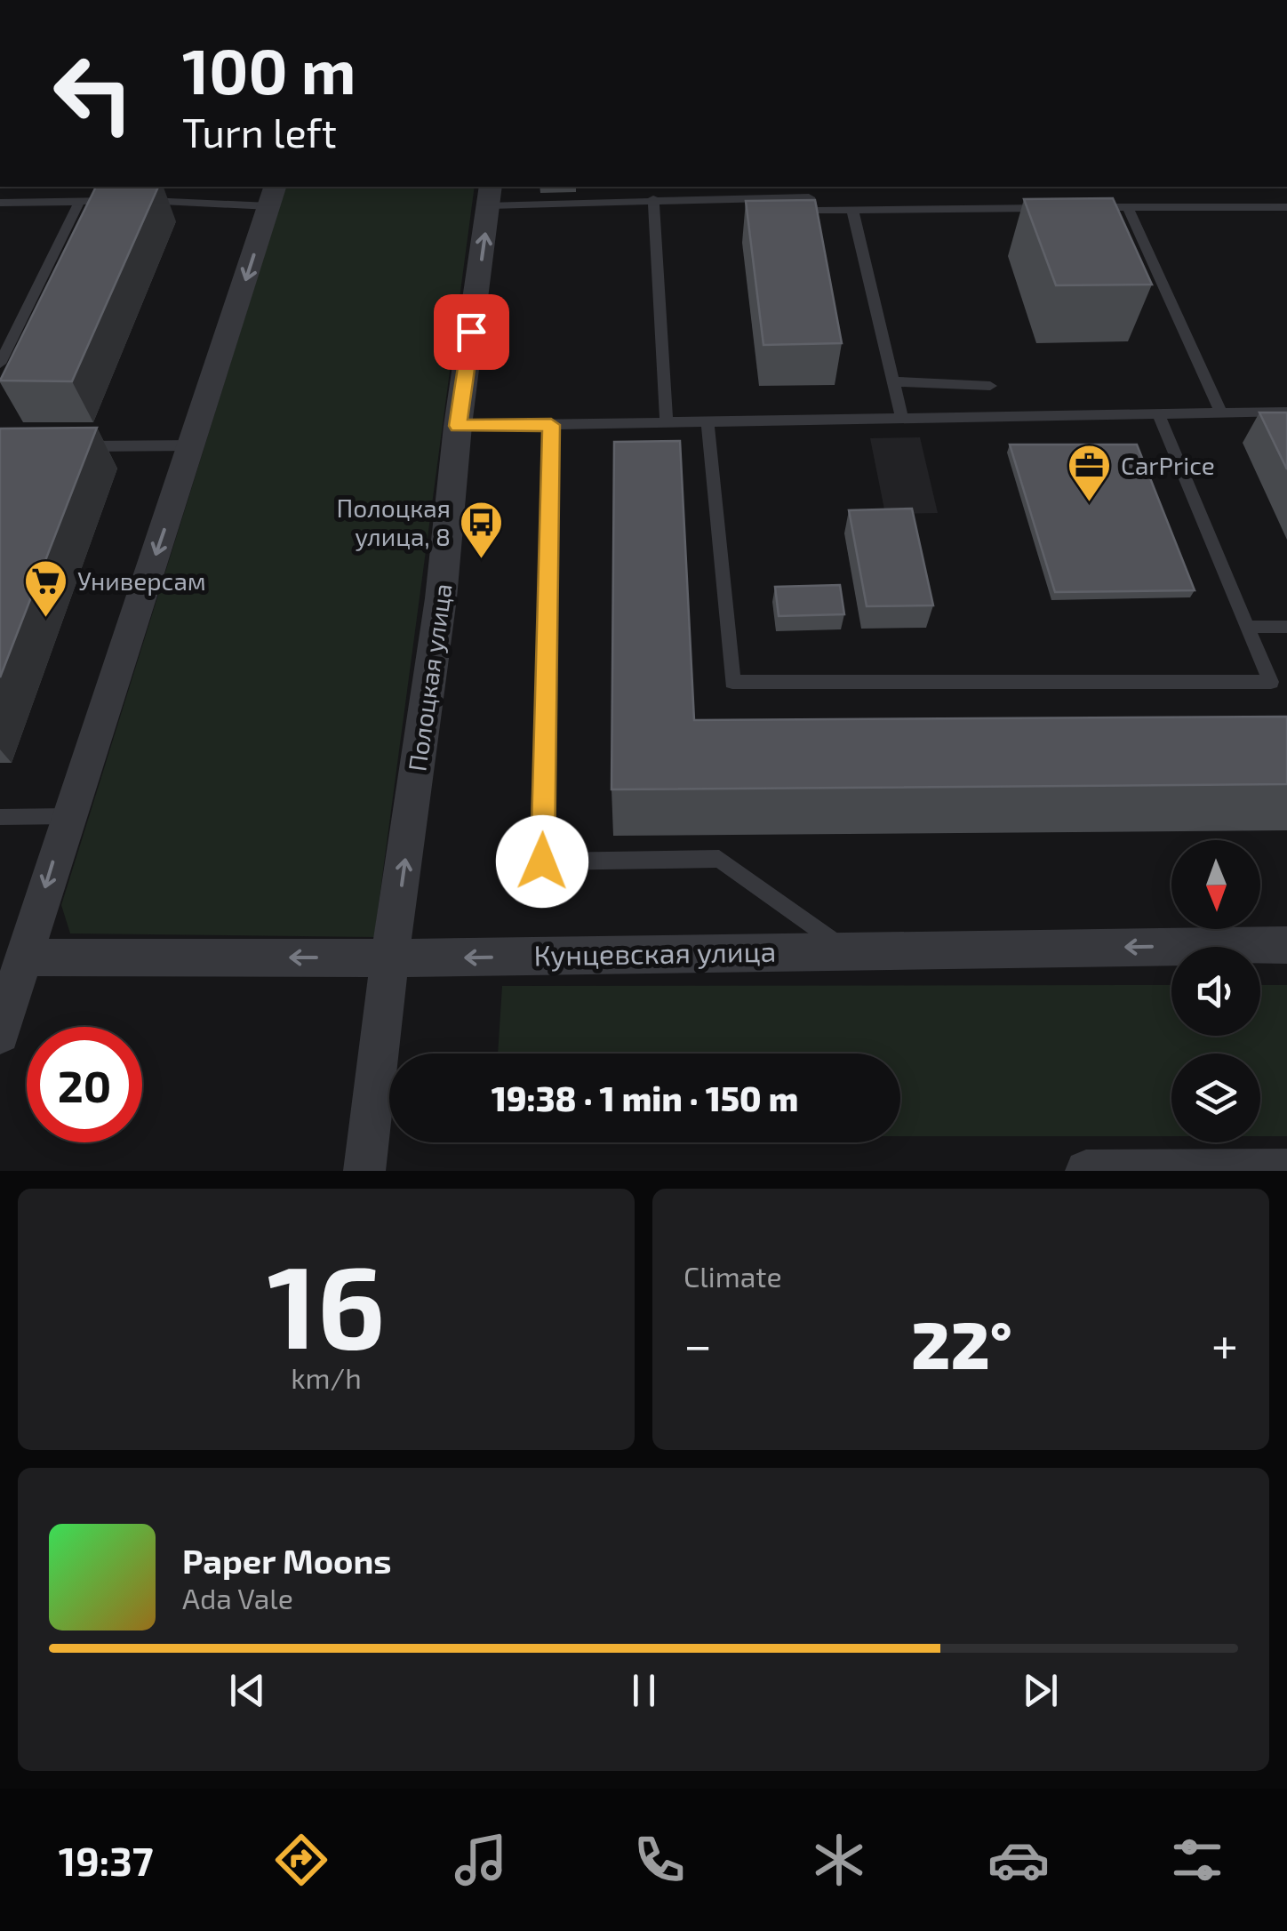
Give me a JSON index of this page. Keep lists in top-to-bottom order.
{
  "streets": {
    "street": ["Полоцкая улица", "Кунцевская улица"]
  },
  "crossings": [
    ["Полоцкая улица", "Кунцевская улица"]
  ],
  "one_way": ["Кунцевская улица"],
  "places": {
    "office": ["CarPrice"],
    "bus stop": ["Полоцкая улица, 8"],
    "supermarket": ["Универсам"]
  },
  "north": "bottom",
  "page": {
    "turn": ["100 m", "Turn left"],
    "limit": "20",
    "trip": "19:38 · 1 min · 150 m",
    "tile": [
      ["16", "km/h"],
      "Climate"
    ],
    "heat": ["−", "22°", "+"],
    "song": ["Paper Moons", "Ada Vale"],
    "tabs": "19:37"
  }
}
